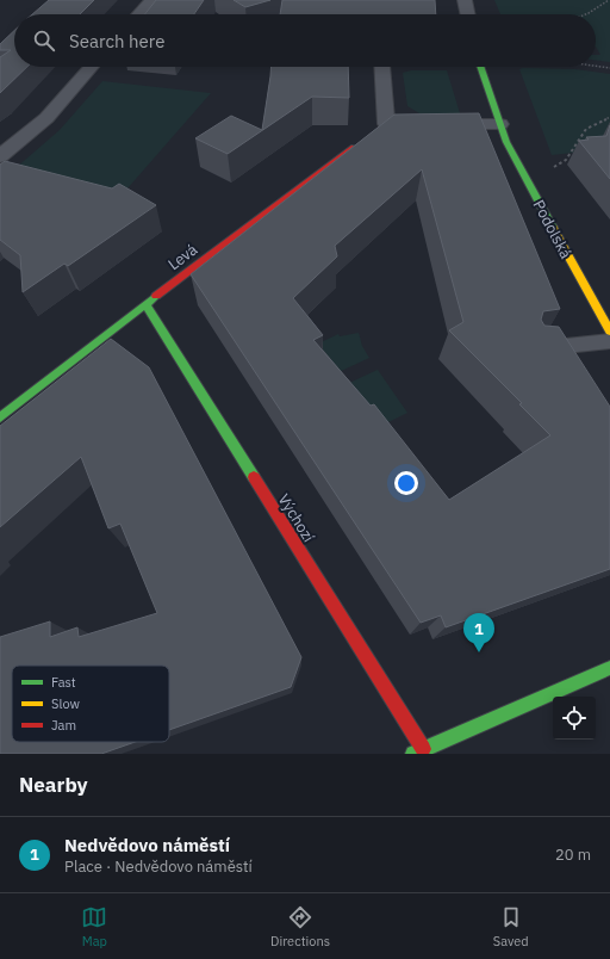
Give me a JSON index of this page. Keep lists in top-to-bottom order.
{
  "streets": {
    "street": ["Podolská", "Levá", "Výchozí"]
  },
  "crossings": [
    ["Levá", "Výchozí"]
  ],
  "legend": ["Fast", "Slow", "Jam"],
  "page": {
    "search": "Search here",
    "pins": "1",
    "heading": "Nearby",
    "list": [
      {
        "mark": "1",
        "name": "Nedvědovo náměstí",
        "note": "Place · Nedvědovo náměstí",
        "value": "20 m"
      }
    ],
    "nav": ["Map", "Directions", "Saved"]
  }
}
